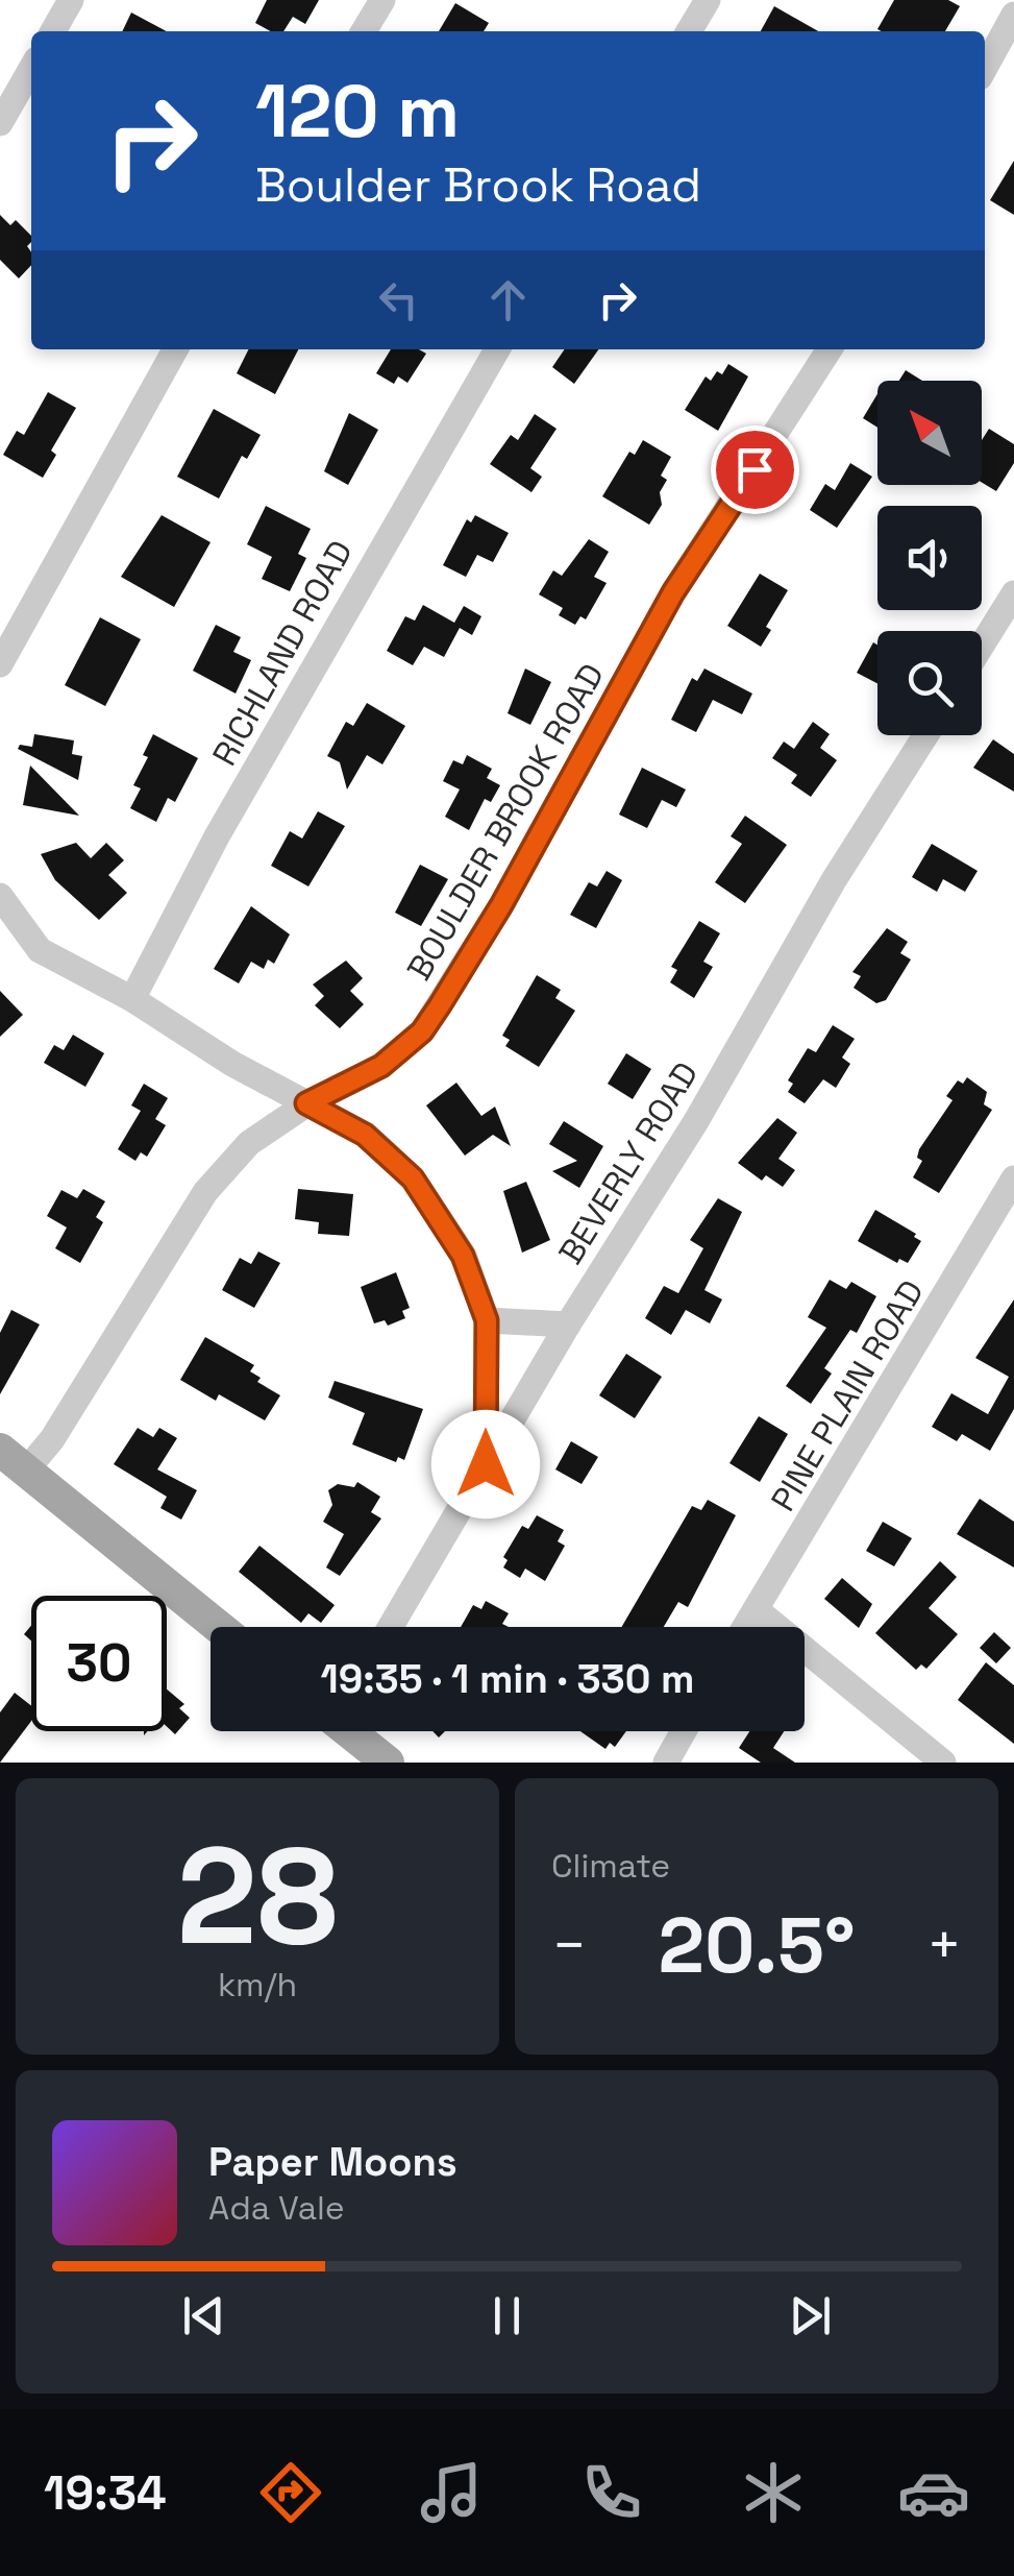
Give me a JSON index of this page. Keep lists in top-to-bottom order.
{
  "streets": {
    "street": [
      "RICHLAND ROAD",
      "BOULDER BROOK ROAD",
      "BEVERLY ROAD",
      "PINE PLAIN ROAD"
    ]
  },
  "north": "top left",
  "page": {
    "turn": ["120 m", "Boulder Brook Road"],
    "limit": "30",
    "trip": "19:35 · 1 min · 330 m",
    "tile": [
      ["28", "km/h"],
      "Climate"
    ],
    "heat": ["−", "20.5°", "+"],
    "song": ["Paper Moons", "Ada Vale"],
    "tabs": "19:34"
  }
}
